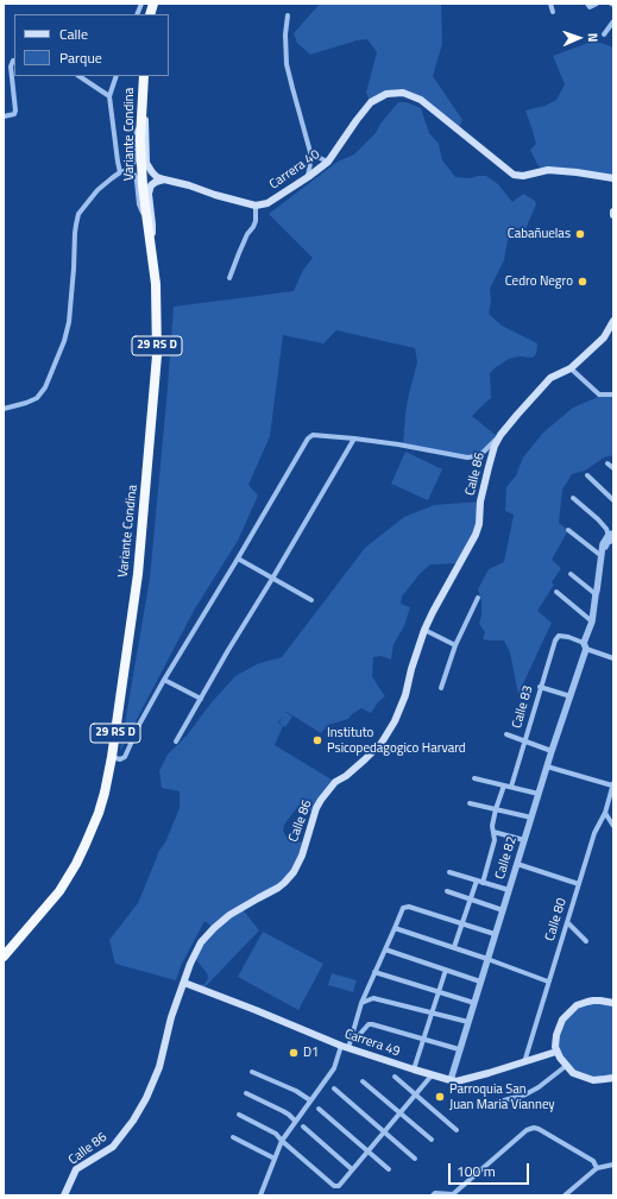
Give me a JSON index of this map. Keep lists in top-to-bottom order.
{
  "streets": {
    "highway": ["Variante Condina", "29 RS D"],
    "main road": ["Carrera 40", "Calle 86", "Carrera 49"],
    "street": ["Calle 83", "Calle 82", "Calle 80"]
  },
  "crossings": [
    ["Calle 86", "Carrera 49"],
    ["Calle 83", "Calle 82"],
    ["Calle 82", "Carrera 49"],
    ["Calle 80", "Carrera 49"]
  ],
  "places": [
    "Cabañuelas",
    "Cedro Negro",
    "Instituto Psicopedagogico Harvard",
    "D1",
    "Parroquia San Juan Maria Vianney"
  ],
  "legend": ["Calle", "Parque"],
  "scale_bar": "100 m",
  "north": "right"
}
